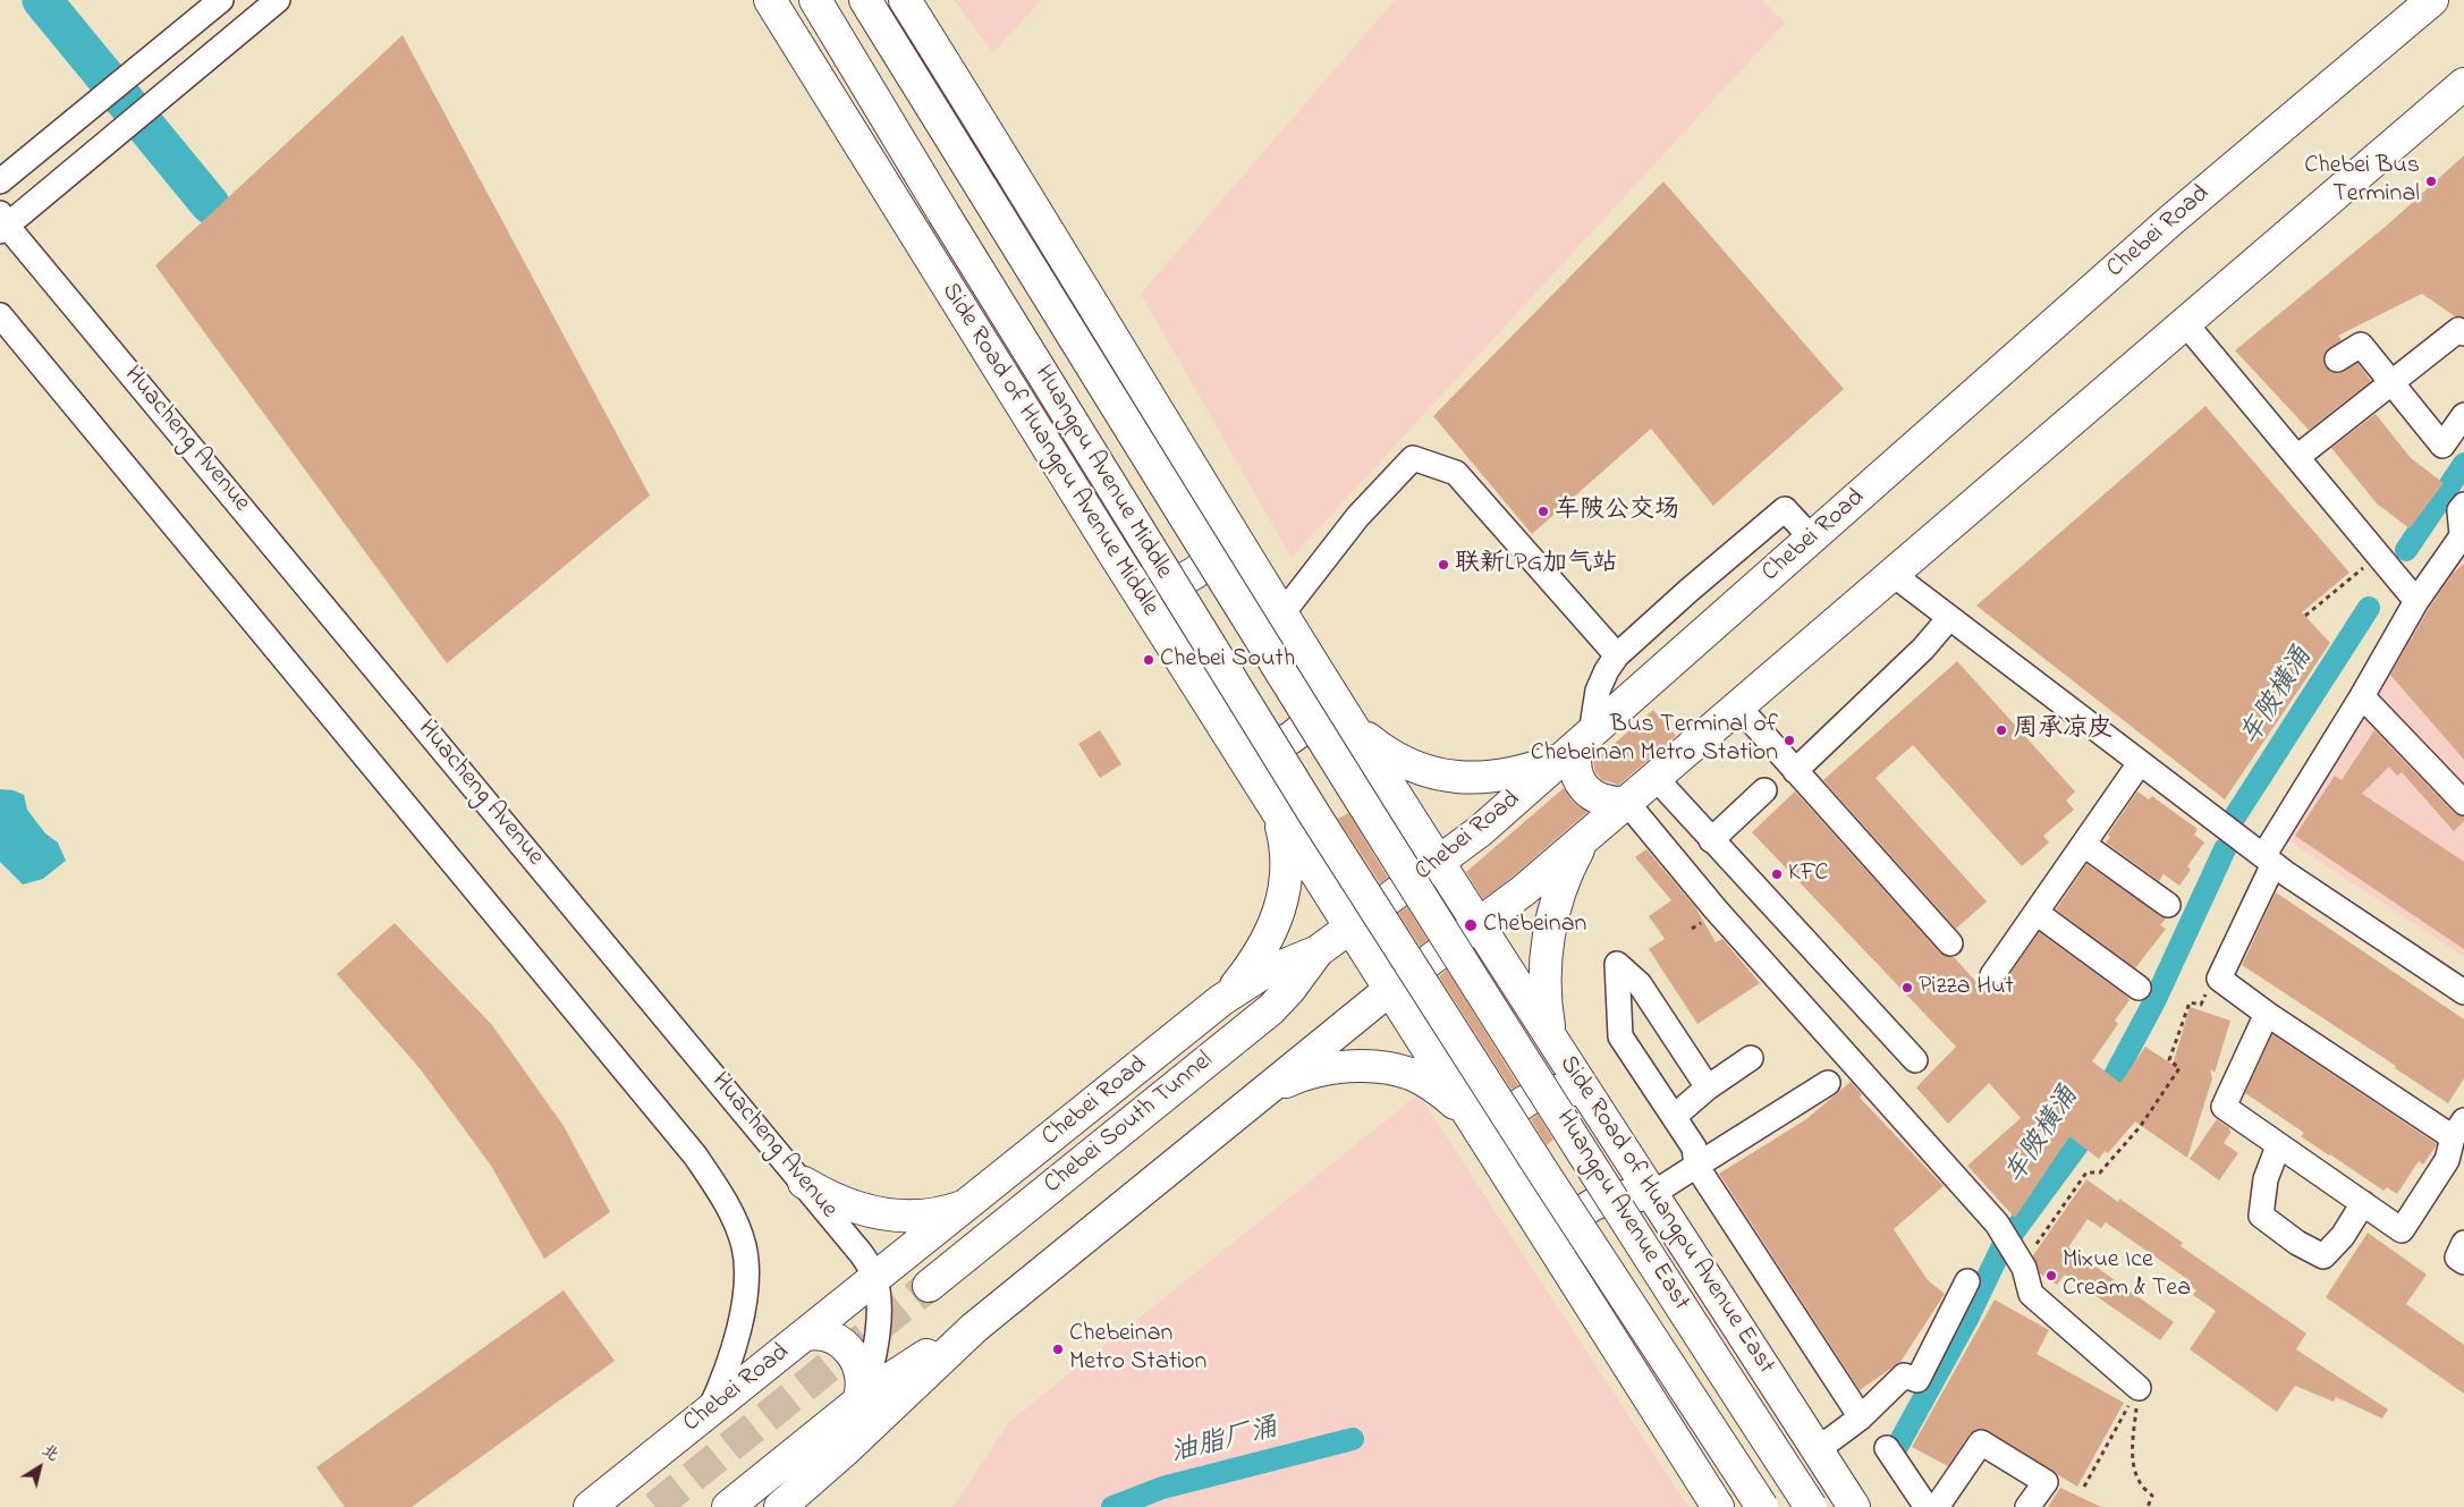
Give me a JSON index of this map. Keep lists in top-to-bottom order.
{
  "streets": {
    "main road": [
      "Chebei Road",
      "Side Road of Huangpu Avenue Middle",
      "Huangpu Avenue Middle",
      "Chebei South Tunnel",
      "Huangpu Avenue East",
      "Side Road of Huangpu Avenue East"
    ],
    "street": ["Huacheng Avenue"]
  },
  "crossings": [
    ["Chebei Road", "Huacheng Avenue"],
    ["Chebei Road", "Side Road of Huangpu Avenue Middle"],
    ["Chebei Road", "Chebei South Tunnel"],
    ["Huangpu Avenue Middle", "Huangpu Avenue East"]
  ],
  "water": ["车陂横涌", "油脂厂涌"],
  "places": [
    "Chebei Bus Terminal",
    "车陂公交场",
    "联新LPG加气站",
    "Chebei South",
    "周承凉皮",
    "Bus Terminal of Chebeinan Metro Station",
    "KFC",
    "Chebeinan",
    "Pizza Hut",
    "Mixue Ice Cream & Tea",
    "Chebeinan Metro Station"
  ],
  "north": "top right"
}
